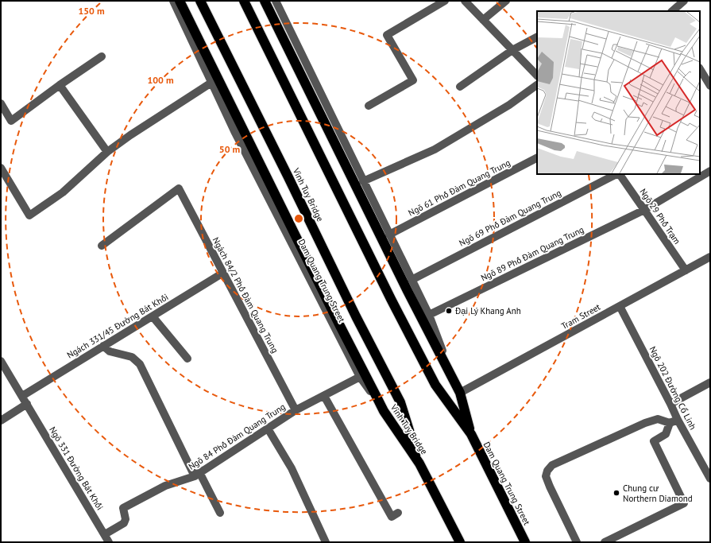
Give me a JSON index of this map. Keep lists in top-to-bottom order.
{
  "streets": {
    "highway": ["Vinh Tuy Bridge", "Dam Quang Trung Street"],
    "street": [
      "Ngõ 61 Phố Đàm Quang Trung",
      "Ngõ 29 Phố Trạm",
      "Ngõ 69 Phố Đàm Quang Trung",
      "Ngõ 89 Phố Đàm Quang Trung",
      "Ngách 84/2 Phố Đàm Quang Trung",
      "Tram Street",
      "Ngách 331/45 Đường Bát Khối",
      "Ngõ 202 Đường Cổ Linh",
      "Ngõ 84 Phố Đàm Quang Trung",
      "Ngõ 331 Đường Bát Khối"
    ]
  },
  "crossings": [
    ["Vinh Tuy Bridge", "Dam Quang Trung Street"],
    ["Ngõ 29 Phố Trạm", "Ngõ 89 Phố Đàm Quang Trung"],
    ["Ngõ 29 Phố Trạm", "Tram Street"],
    ["Dam Quang Trung Street", "Ngõ 84 Phố Đàm Quang Trung"],
    ["Ngách 84/2 Phố Đàm Quang Trung", "Ngách 331/45 Đường Bát Khối"],
    ["Ngách 84/2 Phố Đàm Quang Trung", "Ngõ 84 Phố Đàm Quang Trung"],
    ["Tram Street", "Ngõ 202 Đường Cổ Linh"],
    ["Ngách 331/45 Đường Bát Khối", "Ngõ 331 Đường Bát Khối"],
    ["Ngõ 84 Phố Đàm Quang Trung", "Ngõ 331 Đường Bát Khối"]
  ],
  "places": ["Đại Lý Khang Anh", "Chung cư Northern Diamond"],
  "rings": ["150 m", "100 m", "50 m"]
}
